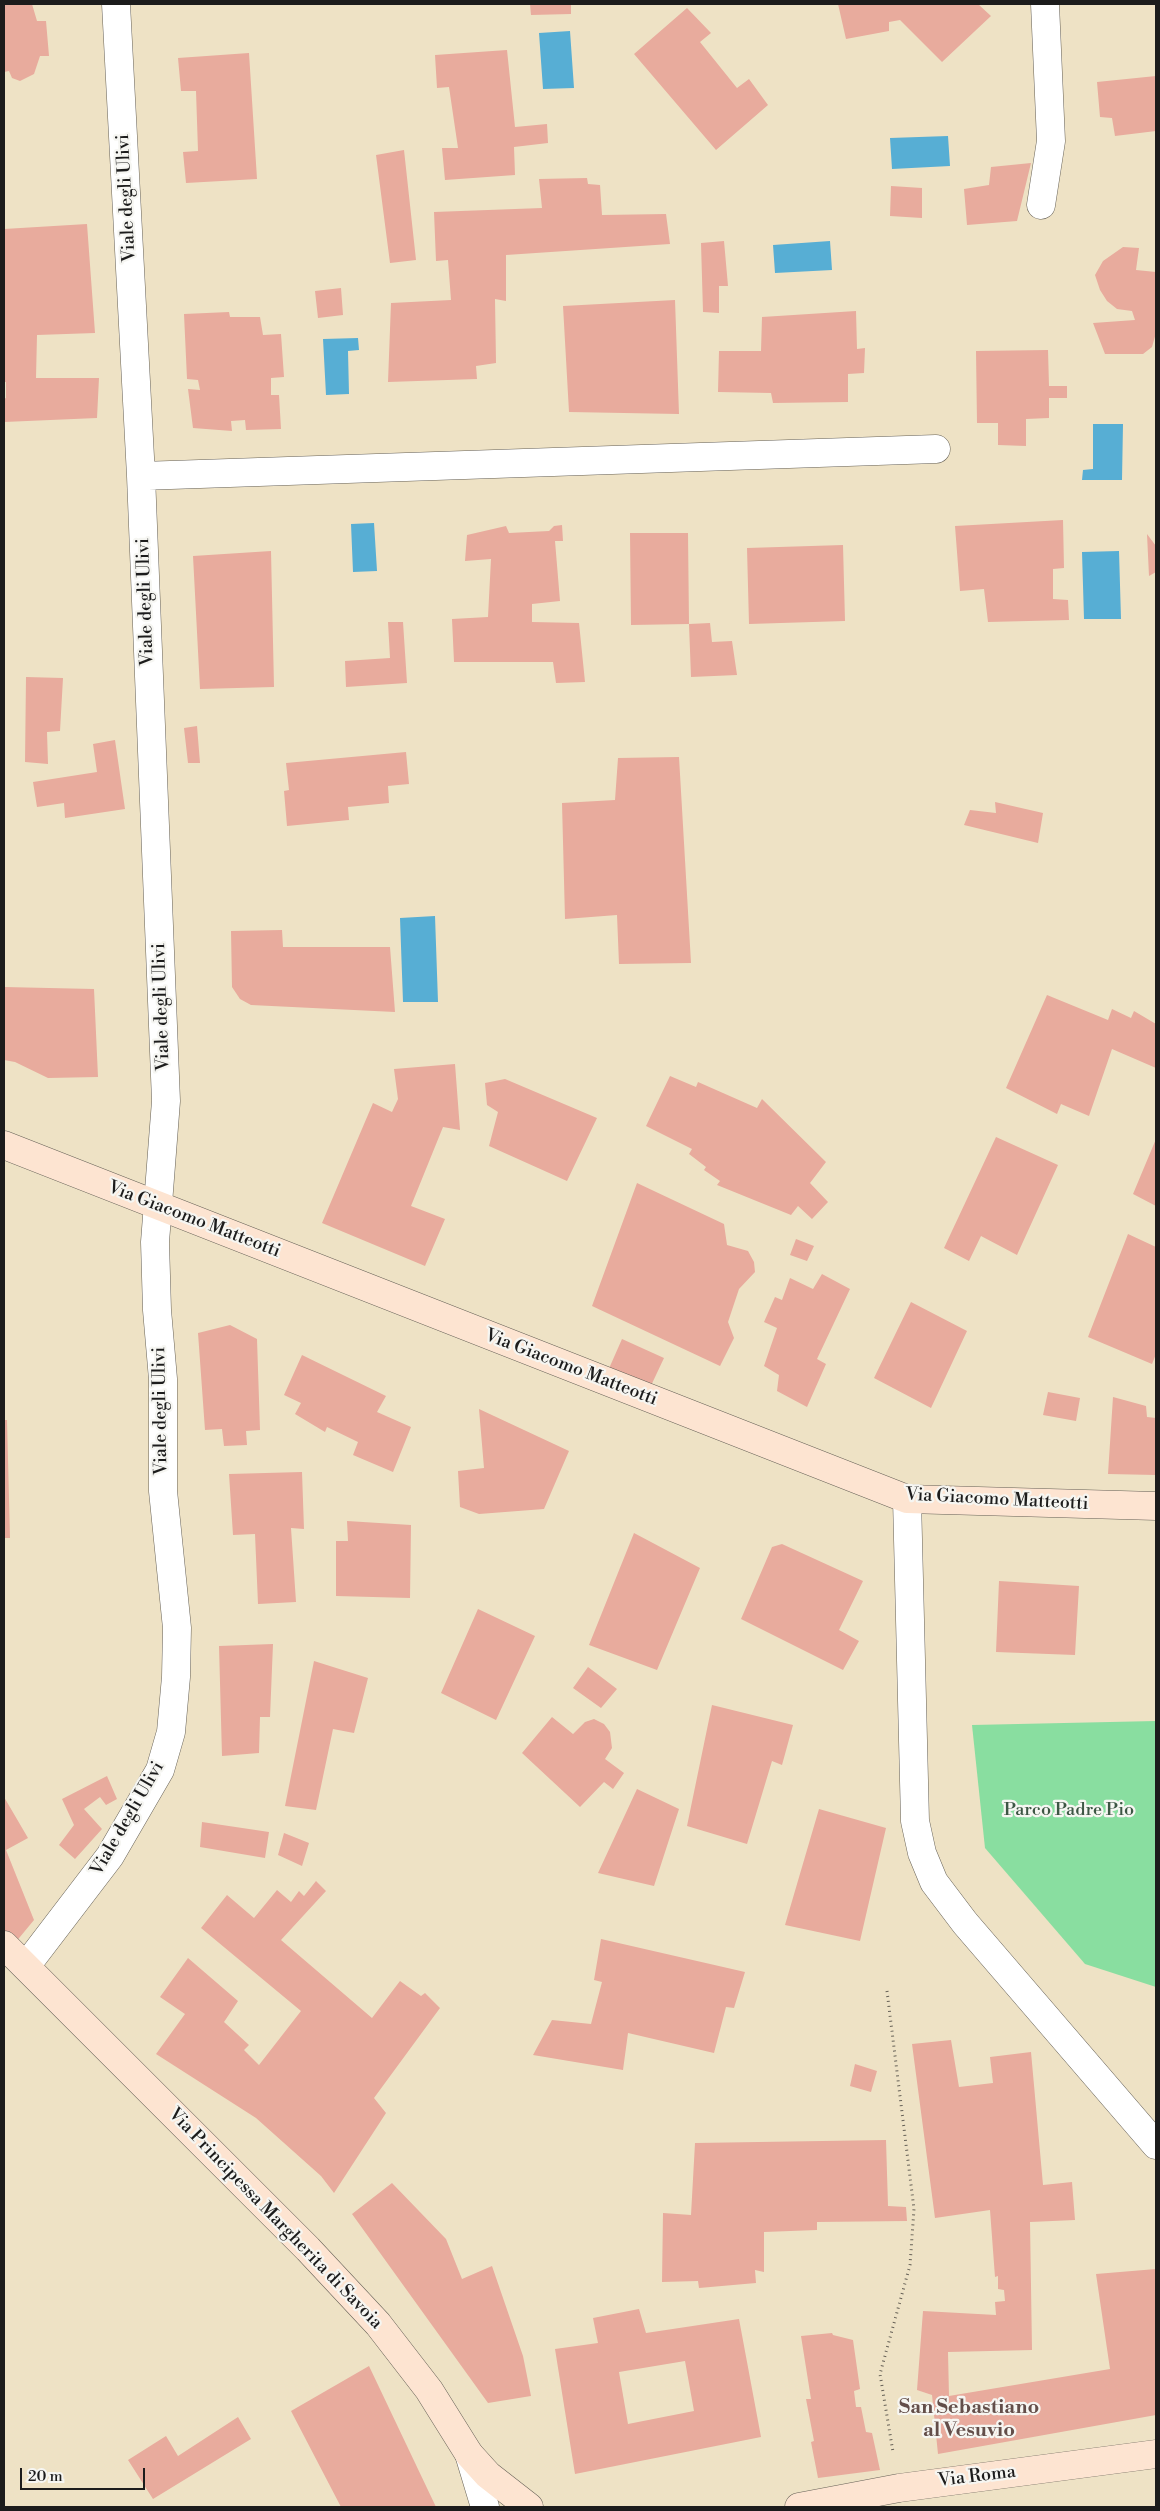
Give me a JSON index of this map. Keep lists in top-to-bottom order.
{
  "streets": {
    "street": [
      "Viale degli Ulivi",
      "Via Giacomo Matteotti",
      "Via Principessa Margherita di Savoia",
      "Via Roma"
    ]
  },
  "crossings": [
    ["Viale degli Ulivi", "Via Giacomo Matteotti"],
    ["Viale degli Ulivi", "Via Principessa Margherita di Savoia"]
  ],
  "districts": ["San Sebastiano al Vesuvio"],
  "parks": ["Parco Padre Pio"],
  "scale_bar": "20 m"
}
